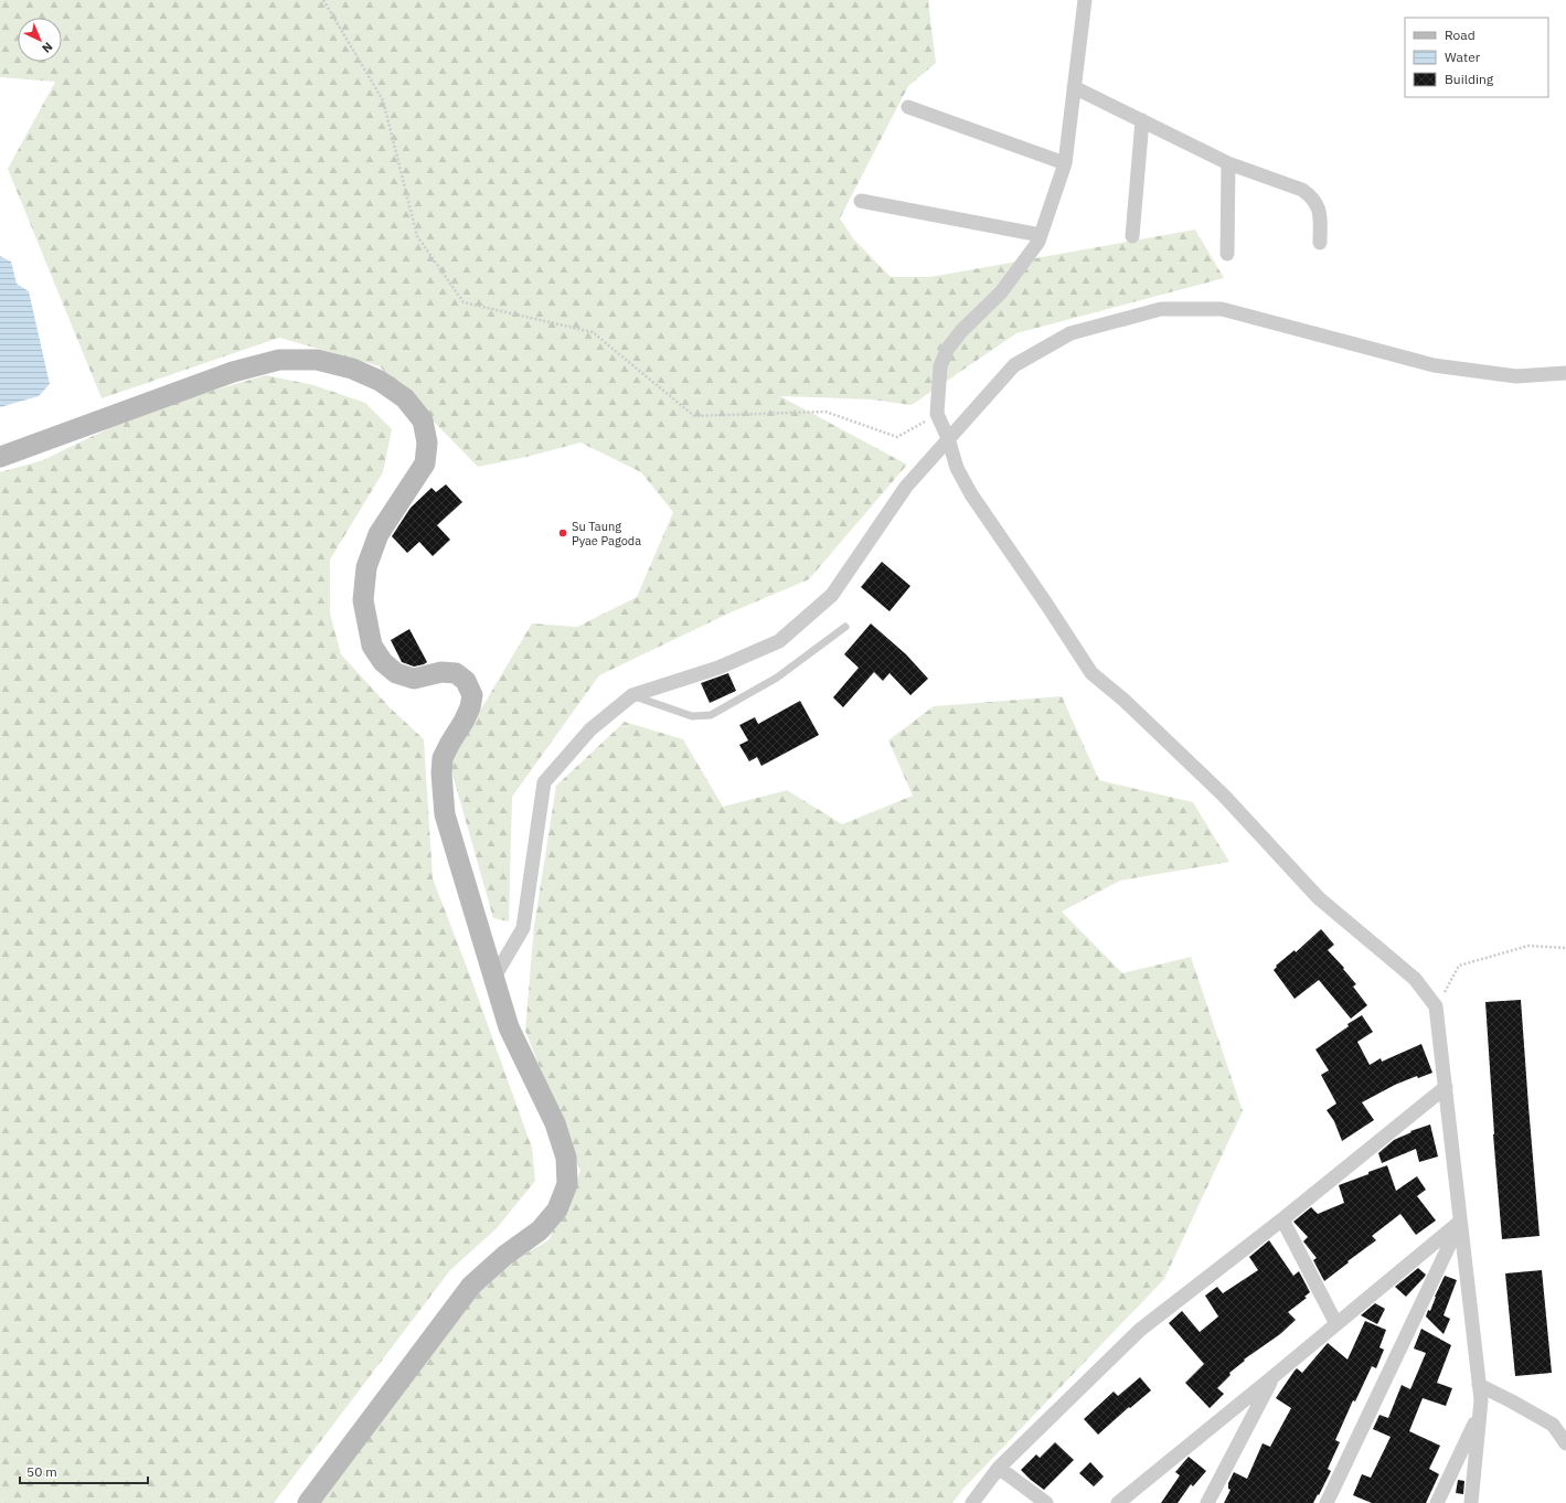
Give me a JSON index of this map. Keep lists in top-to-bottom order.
{
  "places": ["Su Taung Pyae Pagoda"],
  "legend": ["Road", "Water", "Building"],
  "scale_bar": "50 m",
  "north": "bottom right"
}
